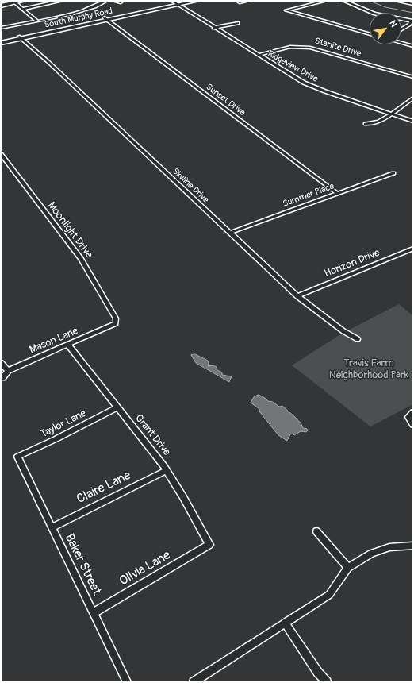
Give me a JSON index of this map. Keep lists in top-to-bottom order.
{
  "streets": {
    "main road": ["South Murphy Road"],
    "street": [
      "Starlite Drive",
      "Ridgeview Drive",
      "Sunset Drive",
      "Skyline Drive",
      "Summer Place",
      "Moonlight Drive",
      "Horizon Drive",
      "Mason Lane",
      "Taylor Lane",
      "Grant Drive",
      "Claire Lane",
      "Baker Street",
      "Olivia Lane"
    ]
  },
  "crossings": [
    ["South Murphy Road", "Ridgeview Drive"],
    ["South Murphy Road", "Sunset Drive"],
    ["South Murphy Road", "Skyline Drive"],
    ["Starlite Drive", "Ridgeview Drive"],
    ["Sunset Drive", "Summer Place"],
    ["Skyline Drive", "Summer Place"],
    ["Skyline Drive", "Horizon Drive"],
    ["Moonlight Drive", "Mason Lane"],
    ["Mason Lane", "Grant Drive"],
    ["Taylor Lane", "Grant Drive"],
    ["Taylor Lane", "Baker Street"],
    ["Grant Drive", "Claire Lane"],
    ["Grant Drive", "Olivia Lane"],
    ["Claire Lane", "Baker Street"],
    ["Baker Street", "Olivia Lane"]
  ],
  "parks": ["Travis Farm Neighborhood Park"],
  "north": "top right"
}
